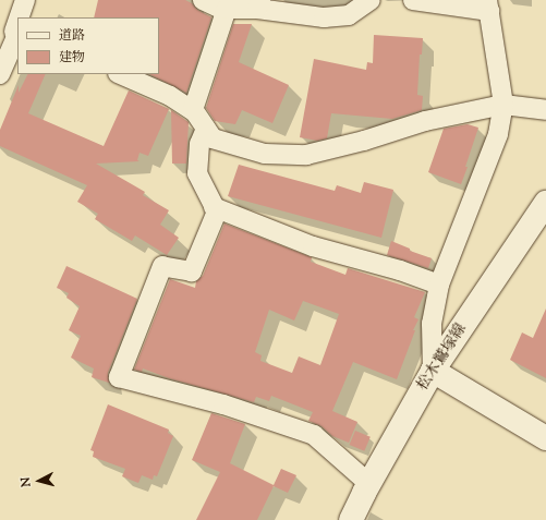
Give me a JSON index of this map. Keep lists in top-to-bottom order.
{
  "streets": {
    "main road": ["松木鷲塚線"]
  },
  "legend": ["道路", "建物"],
  "north": "left"
}
